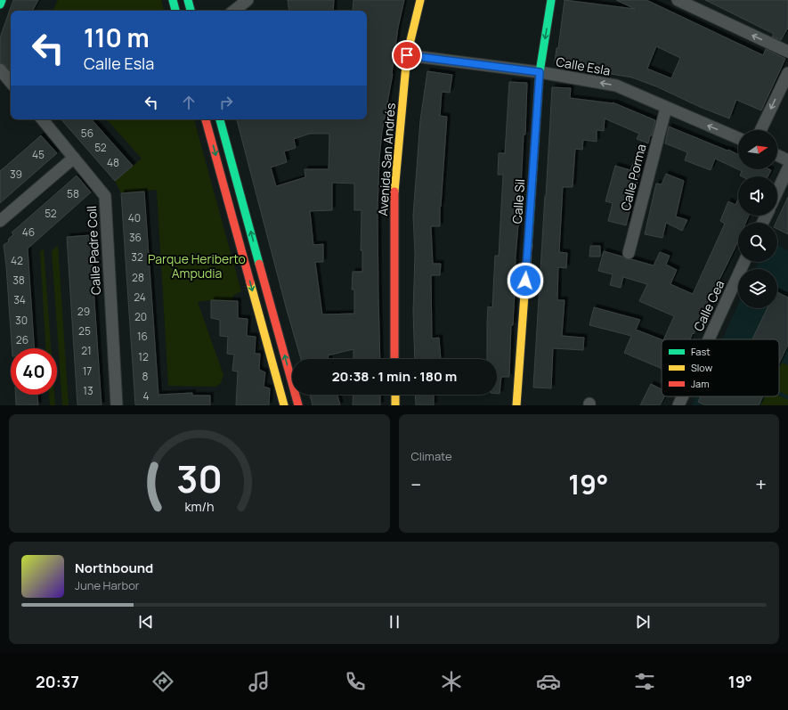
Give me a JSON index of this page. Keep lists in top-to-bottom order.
{
  "streets": {
    "street": [
      "Calle Esla",
      "Avenida San Andrés",
      "Calle Porma",
      "Calle Sil",
      "Calle Padre Coll",
      "Calle Cea"
    ]
  },
  "crossings": [
    ["Calle Esla", "Avenida San Andrés"],
    ["Calle Esla", "Calle Porma"],
    ["Calle Esla", "Calle Sil"]
  ],
  "parks": ["Parque Heriberto Ampudia"],
  "house_numbers": [
    "56",
    "52",
    "45",
    "48",
    "39",
    "58",
    "52",
    "40",
    "46",
    "36",
    "32",
    "42",
    "28",
    "38",
    "24",
    "34",
    "29",
    "20",
    "30",
    "25",
    "16",
    "26",
    "21",
    "12",
    "17",
    "8",
    "13",
    "4"
  ],
  "legend": ["Fast", "Slow", "Jam"],
  "north": "right",
  "page": {
    "turn": ["110 m", "Calle Esla"],
    "limit": "40",
    "trip": "20:38 · 1 min · 180 m",
    "tile": "Climate",
    "heat": ["−", "19°", "+"],
    "song": ["Northbound", "June Harbor"],
    "tabs": ["20:37", "19°"],
    "gauge": ["30", "km/h"]
  }
}
